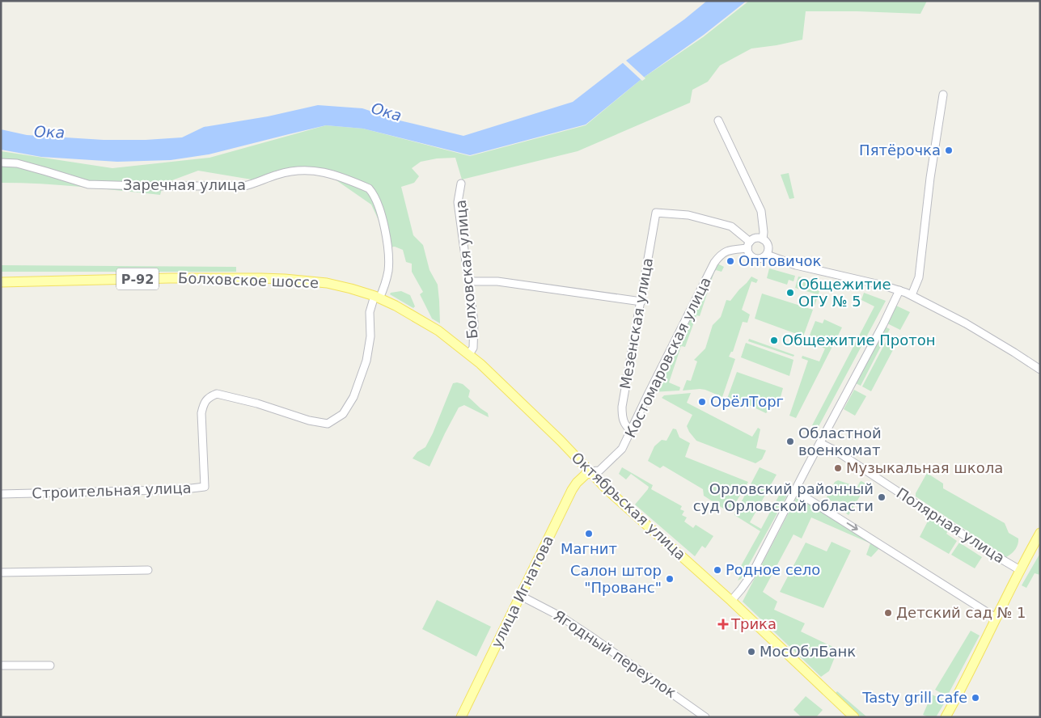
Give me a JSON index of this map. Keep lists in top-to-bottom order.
{
  "streets": {
    "main road": [
      "Р-92",
      "Болховское шоссе",
      "Октябрьская улица",
      "улица Игнатова"
    ],
    "street": [
      "Заречная улица",
      "Болховская улица",
      "Мезенская улица",
      "Костомаровская улица",
      "Строительная улица",
      "Полярная улица",
      "Ягодный переулок"
    ]
  },
  "crossings": [
    ["Заречная улица", "Болховское шоссе"],
    ["Заречная улица", "Строительная улица"],
    ["Болховская улица", "Октябрьская улица"],
    ["Болховское шоссе", "Строительная улица"],
    ["Болховское шоссе", "Октябрьская улица"],
    ["Мезенская улица", "Костомаровская улица"],
    ["Костомаровская улица", "Октябрьская улица"],
    ["Костомаровская улица", "улица Игнатова"],
    ["Октябрьская улица", "улица Игнатова"],
    ["улица Игнатова", "Ягодный переулок"]
  ],
  "water": ["Ока"],
  "places": {
    "other": [
      "Пятёрочка",
      "Оптовичок",
      "Общежитие ОГУ № 5",
      "Общежитие Протон",
      "ОрёлТорг",
      "Областной военкомат",
      "Музыкальная школа",
      "Орловский районный суд Орловской области",
      "Магнит",
      "Родное село",
      "Салон штор \"Прованс\"",
      "Детский сад № 1",
      "МосОблБанк",
      "Tasty grill cafe"
    ],
    "health": ["Трика"]
  }
}
